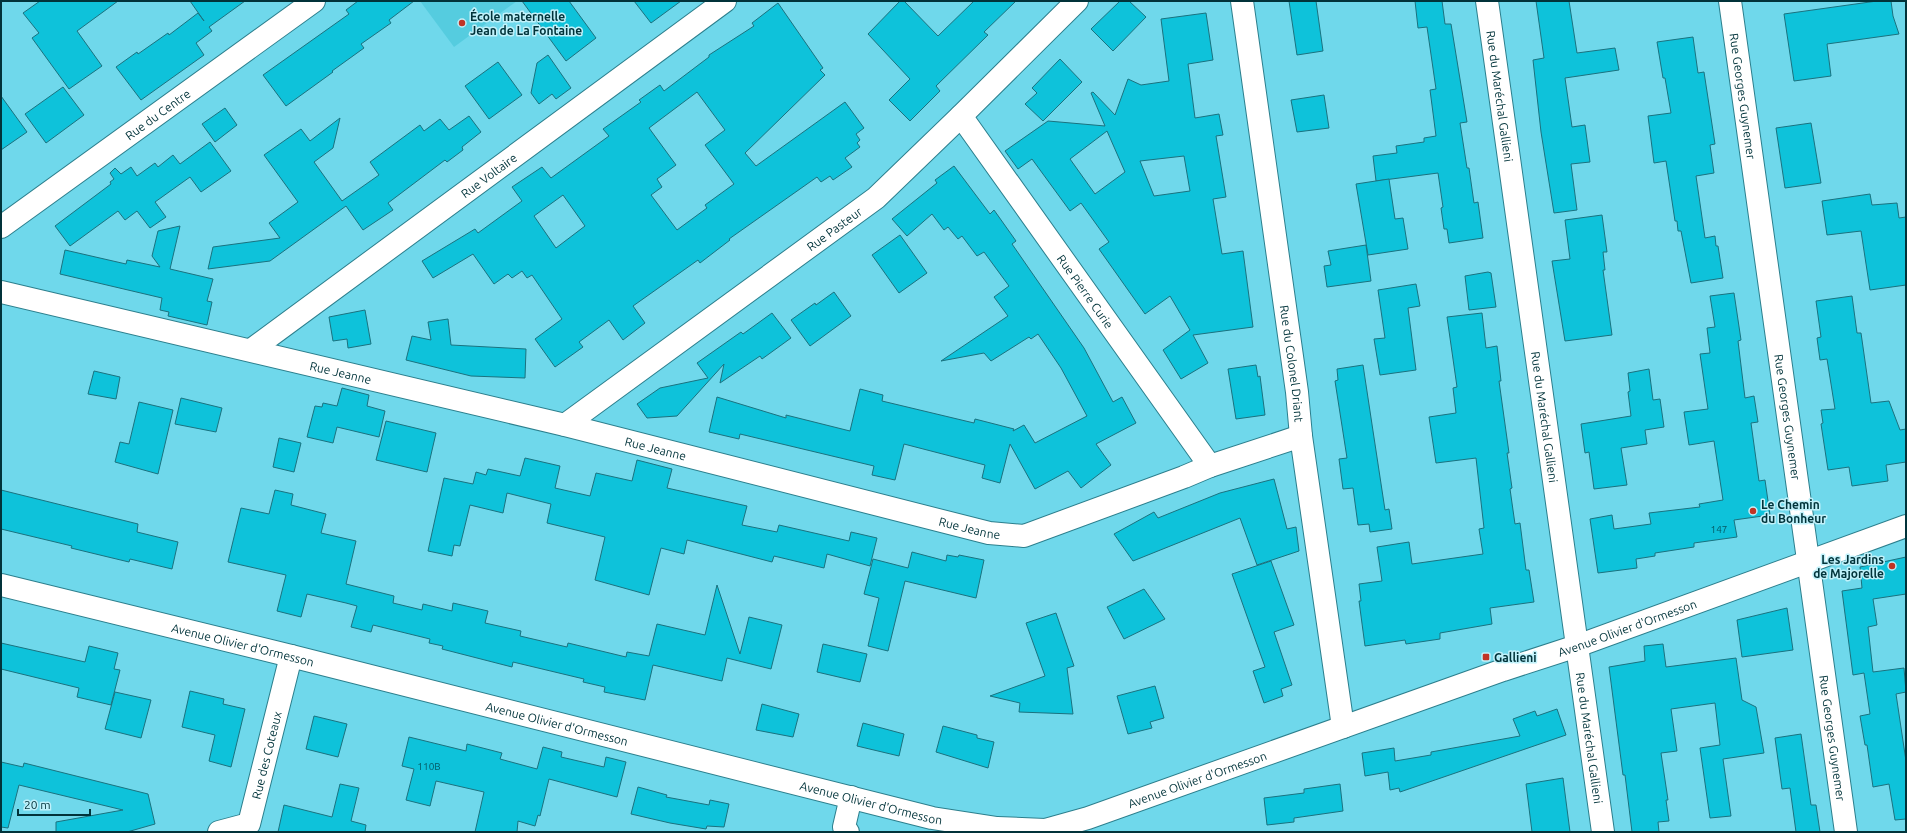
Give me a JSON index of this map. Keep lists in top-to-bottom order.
{
  "streets": {
    "street": [
      "Rue du Maréchal Gallieni",
      "Rue Georges Guynemer",
      "Rue du Centre",
      "Rue Voltaire",
      "Rue Pasteur",
      "Rue Pierre Curie",
      "Rue du Colonel Driant",
      "Rue Jeanne",
      "Avenue Olivier d'Ormesson",
      "Rue des Coteaux"
    ]
  },
  "crossings": [
    ["Rue du Maréchal Gallieni", "Avenue Olivier d'Ormesson"],
    ["Rue Georges Guynemer", "Avenue Olivier d'Ormesson"],
    ["Rue Voltaire", "Rue Jeanne"],
    ["Rue Pasteur", "Rue Pierre Curie"],
    ["Rue Pasteur", "Rue Jeanne"],
    ["Rue Pierre Curie", "Rue Jeanne"],
    ["Rue du Colonel Driant", "Rue Jeanne"],
    ["Rue du Colonel Driant", "Avenue Olivier d'Ormesson"],
    ["Avenue Olivier d'Ormesson", "Rue des Coteaux"]
  ],
  "places": {
    "other": ["École maternelle Jean de La Fontaine", "Le Chemin du Bonheur", "Les Jardins de Majorelle"],
    "transit": ["Gallieni"]
  },
  "house_numbers": ["147", "110B"],
  "scale_bar": "20 m"
}
